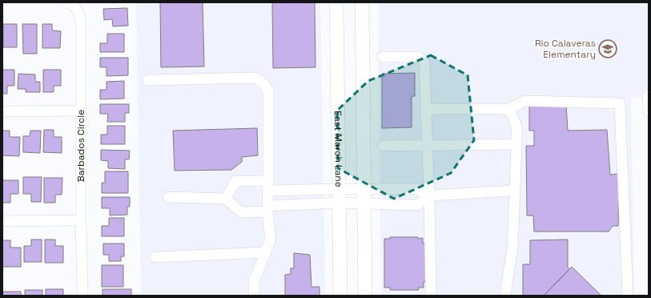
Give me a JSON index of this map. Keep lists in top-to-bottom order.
{
  "streets": {
    "main road": ["East March Lane"],
    "street": ["Barbados Circle"]
  },
  "places": {
    "school or university": ["Rio Calaveras Elementary"]
  }
}
